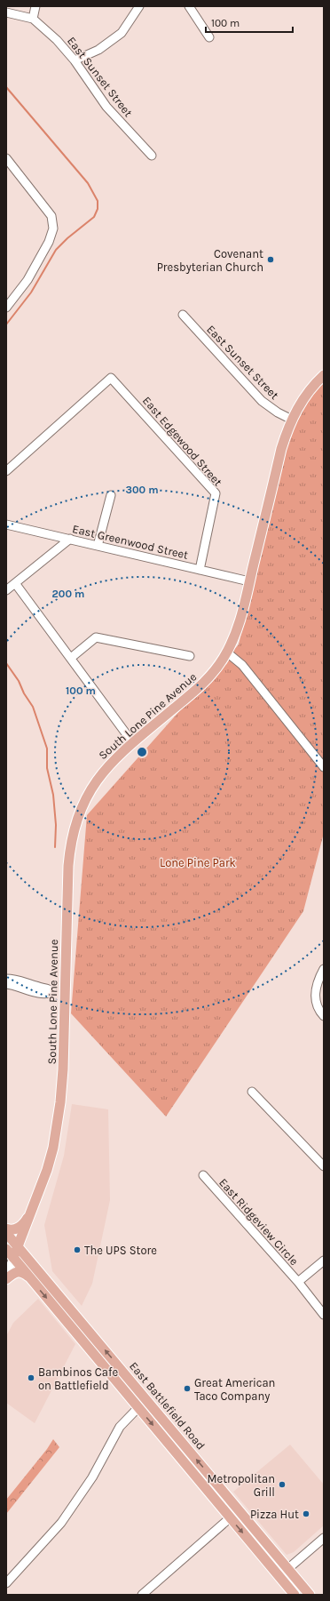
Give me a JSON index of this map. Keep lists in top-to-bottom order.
{
  "streets": {
    "main road": ["South Lone Pine Avenue", "East Battlefield Road"],
    "street": [
      "East Sunset Street",
      "East Edgewood Street",
      "East Greenwood Street",
      "East Ridgeview Circle"
    ]
  },
  "crossings": [
    ["East Sunset Street", "South Lone Pine Avenue"],
    ["East Edgewood Street", "East Greenwood Street"],
    ["East Greenwood Street", "South Lone Pine Avenue"],
    ["South Lone Pine Avenue", "East Battlefield Road"]
  ],
  "parks": ["Lone Pine Park"],
  "places": [
    "Covenant Presbyterian Church",
    "The UPS Store",
    "Bambinos Cafe on Battlefield",
    "Great American Taco Company",
    "Metropolitan Grill",
    "Pizza Hut"
  ],
  "scale_bar": "100 m",
  "rings": ["300 m", "200 m", "100 m"]
}
